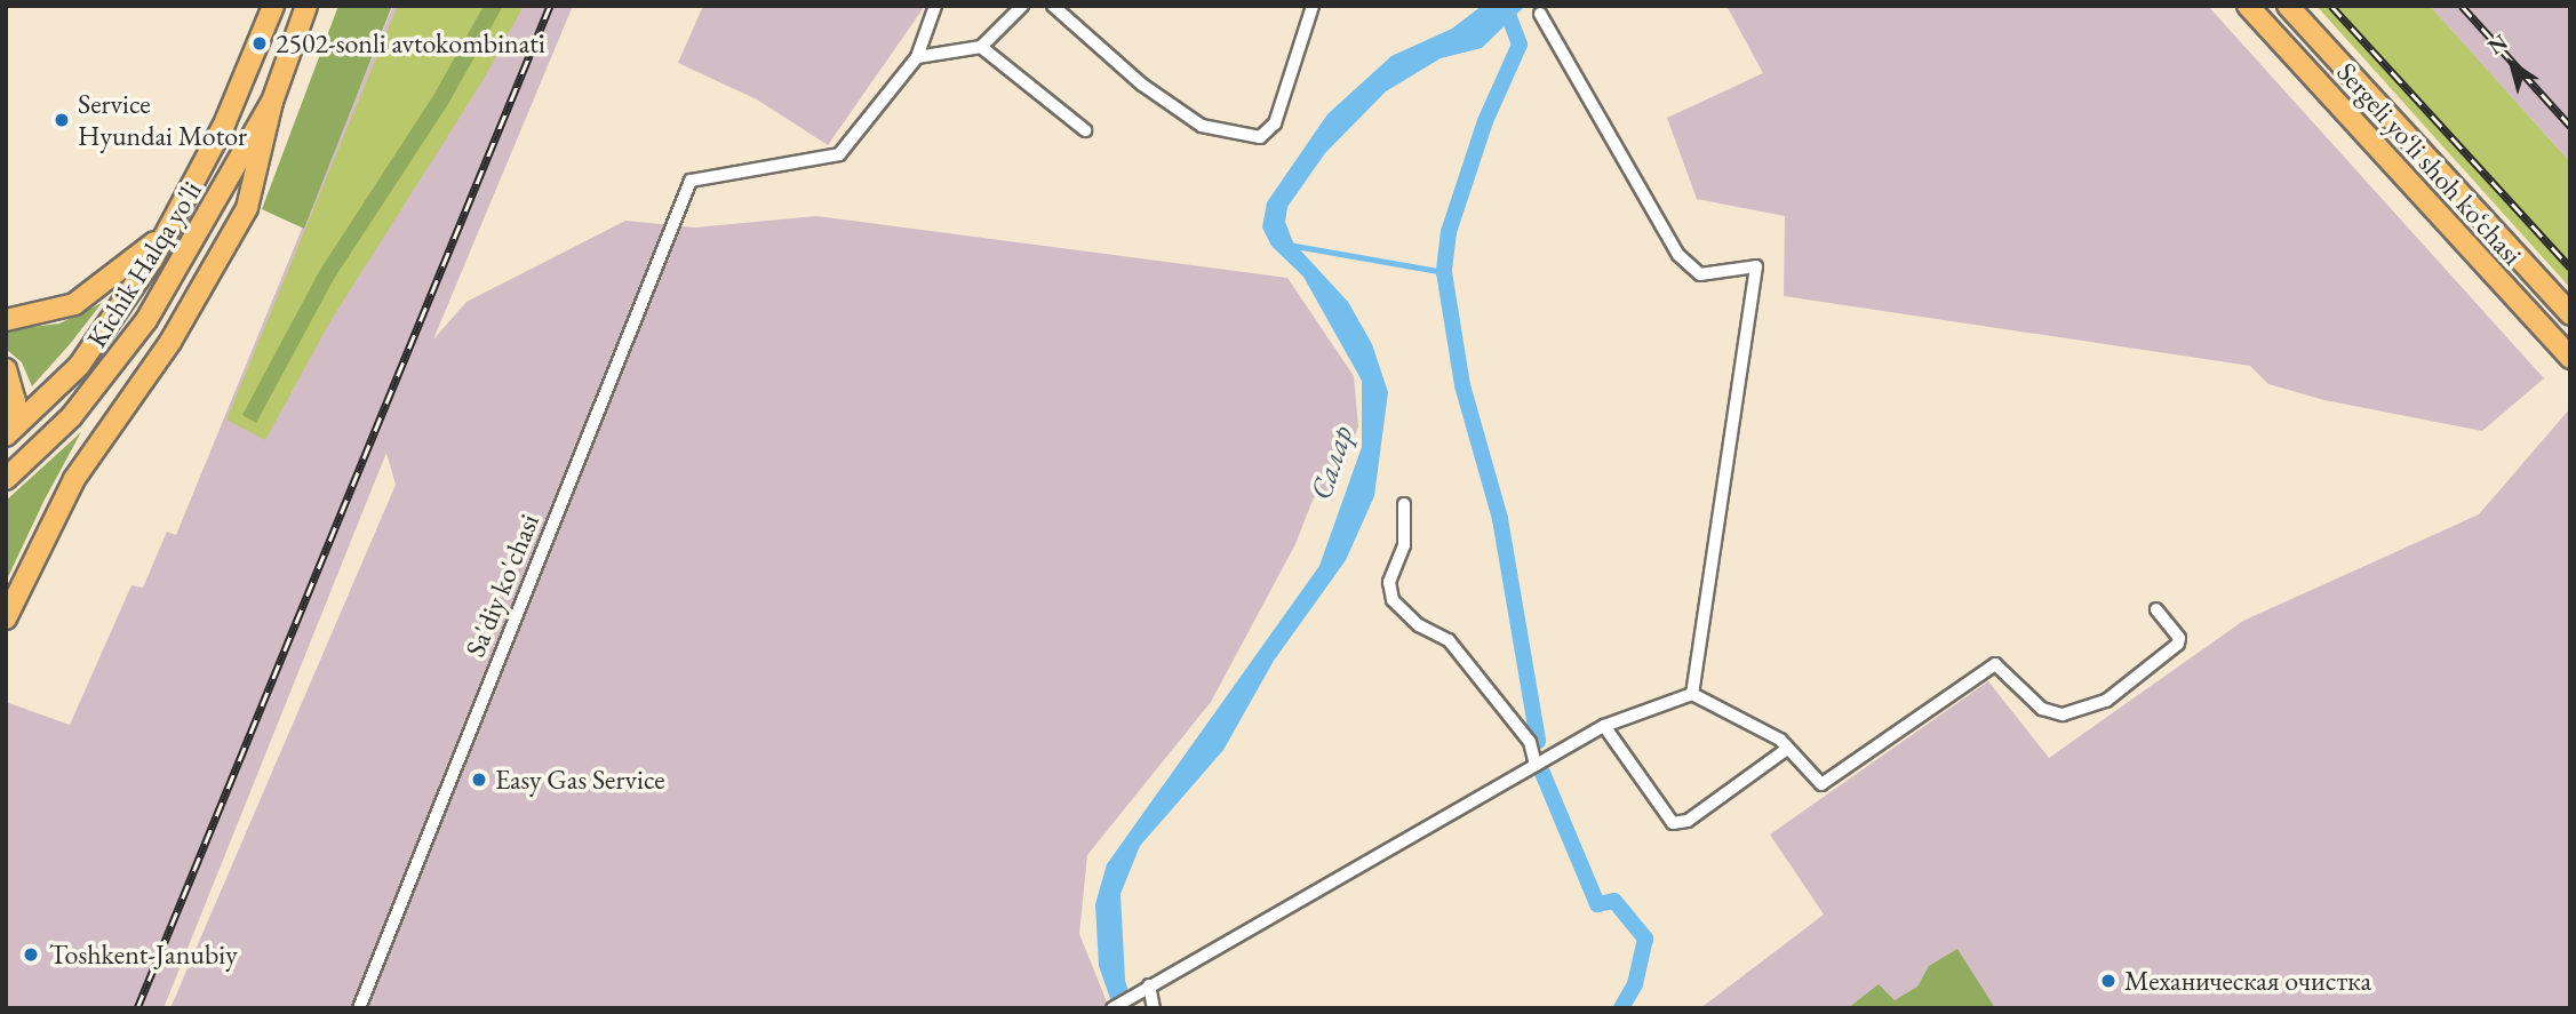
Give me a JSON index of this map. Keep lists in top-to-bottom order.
{
  "streets": {
    "main road": ["Sergeli yo‘li shoh ko‘chasi", "Kichik Halqa yo'li"],
    "street": ["Sa'diy ko'chasi"]
  },
  "water": ["Салар"],
  "places": [
    "2502-sonli avtokombinati",
    "Service Hyundai Motor",
    "Easy Gas Service",
    "Toshkent-Janubiy",
    "Механическая очистка"
  ],
  "north": "top left"
}
